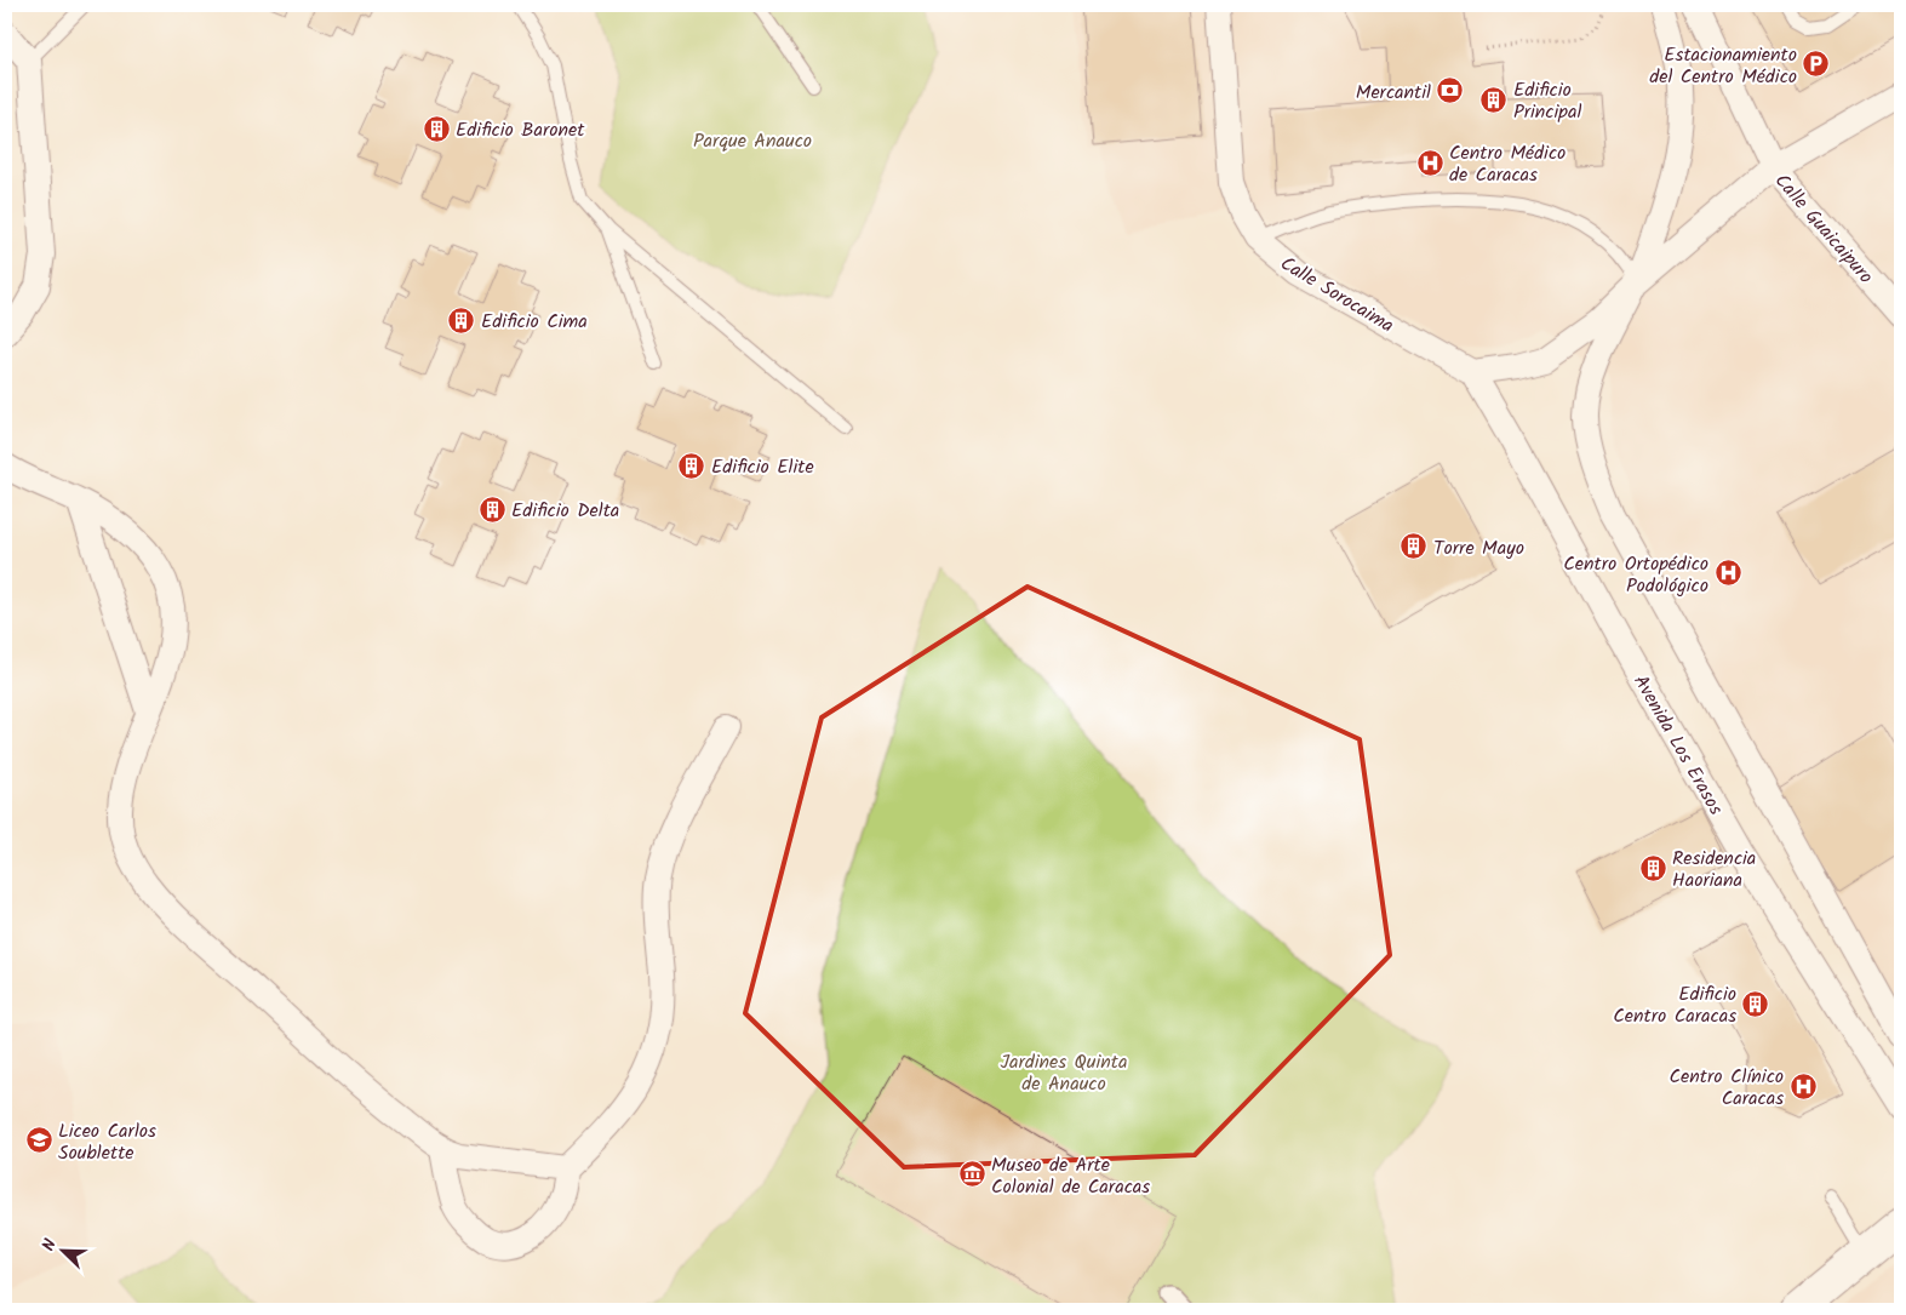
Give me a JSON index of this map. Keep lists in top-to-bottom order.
{
  "streets": {
    "street": ["Calle Guaicaipuro", "Calle Sorocaima", "Avenida Los Erasos"]
  },
  "crossings": [
    ["Calle Sorocaima", "Avenida Los Erasos"]
  ],
  "parks": ["Parque Anauco", "Jardines Quinta de Anauco"],
  "places": {
    "parking": ["Estacionamiento del Centro Médico"],
    "bank": ["Mercantil"],
    "building": [
      "Edificio Principal",
      "Edificio Baronet",
      "Edificio Cima",
      "Edificio Elite",
      "Edificio Delta",
      "Torre Mayo",
      "Residencia Haoriana",
      "Edificio Centro Caracas"
    ],
    "hospital": ["Centro Médico de Caracas", "Centro Ortopédico Podológico", "Centro Clínico Caracas"],
    "school or university": ["Liceo Carlos Soublette"],
    "museum": ["Museo de Arte Colonial de Caracas"]
  },
  "north": "top left"
}
